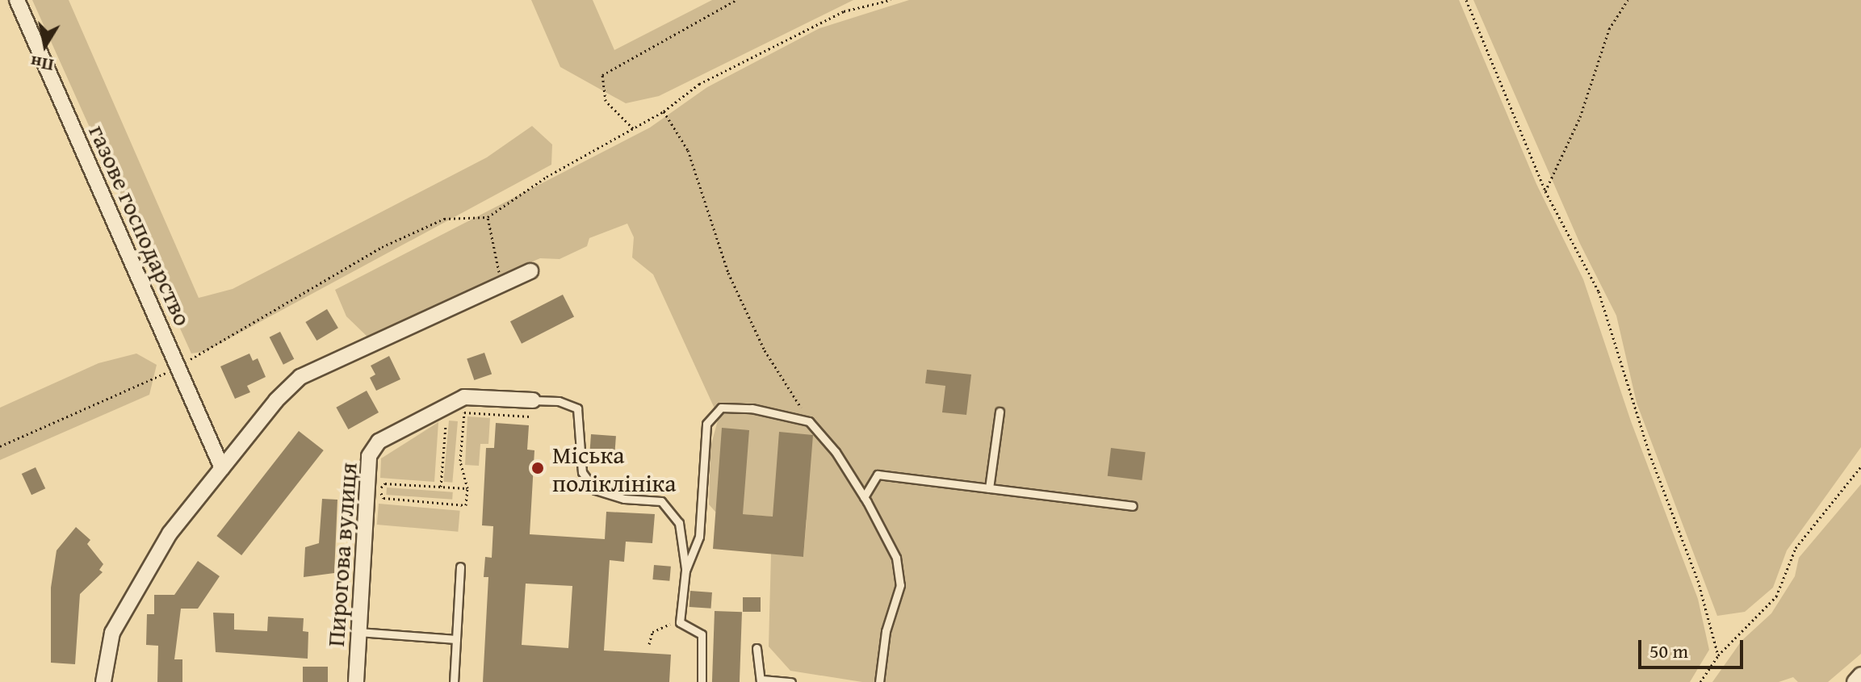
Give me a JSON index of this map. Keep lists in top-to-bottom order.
{
  "streets": {
    "street": ["газове господарство", "Пирогова вулиця"]
  },
  "places": ["Міська поліклініка"],
  "scale_bar": "50 m",
  "north": "bottom"
}
